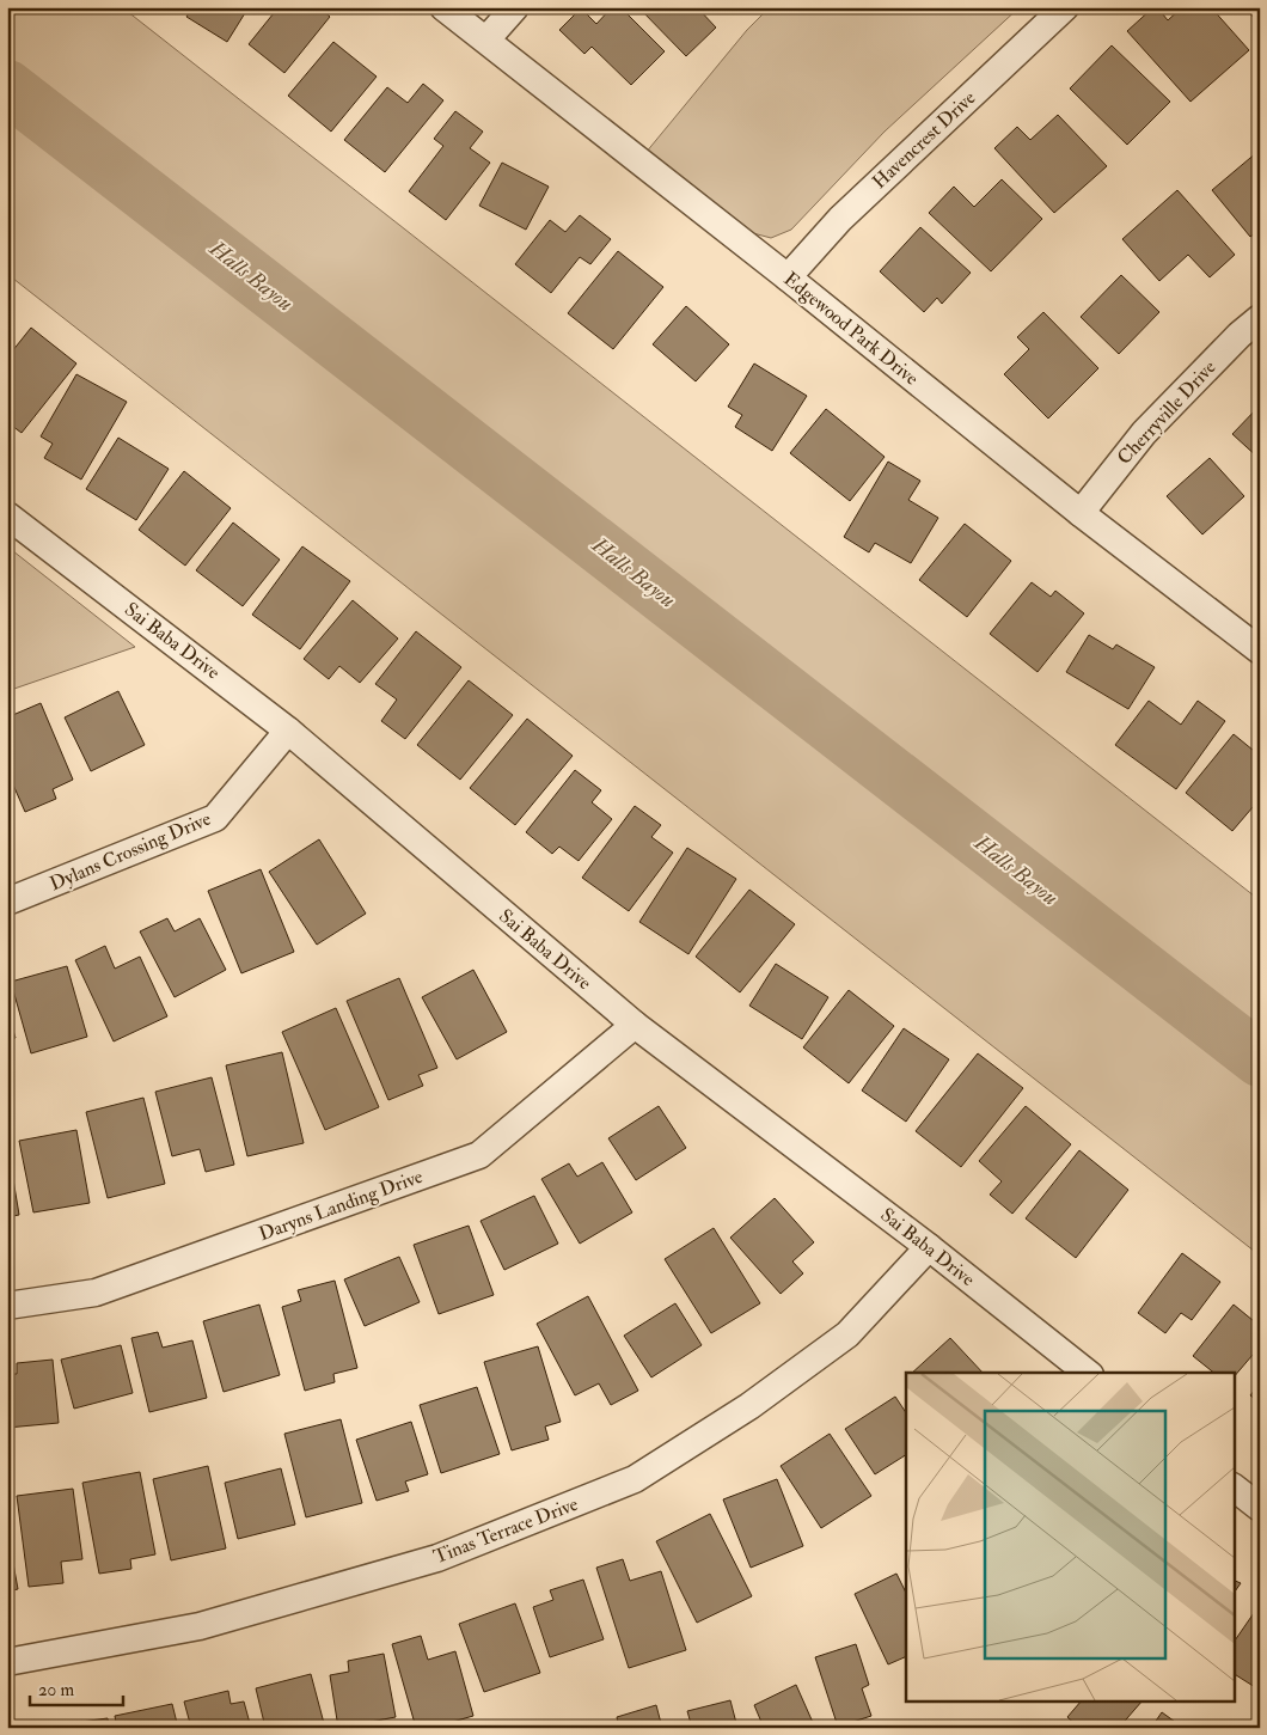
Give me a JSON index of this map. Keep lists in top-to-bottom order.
{
  "streets": {
    "street": [
      "Havencrest Drive",
      "Edgewood Park Drive",
      "Cherryville Drive",
      "Sai Baba Drive",
      "Dylans Crossing Drive",
      "Daryns Landing Drive",
      "Tinas Terrace Drive"
    ]
  },
  "crossings": [
    ["Havencrest Drive", "Edgewood Park Drive"],
    ["Edgewood Park Drive", "Cherryville Drive"],
    ["Sai Baba Drive", "Dylans Crossing Drive"],
    ["Sai Baba Drive", "Daryns Landing Drive"],
    ["Sai Baba Drive", "Tinas Terrace Drive"]
  ],
  "water": ["Halls Bayou"],
  "scale_bar": "20 m"
}
